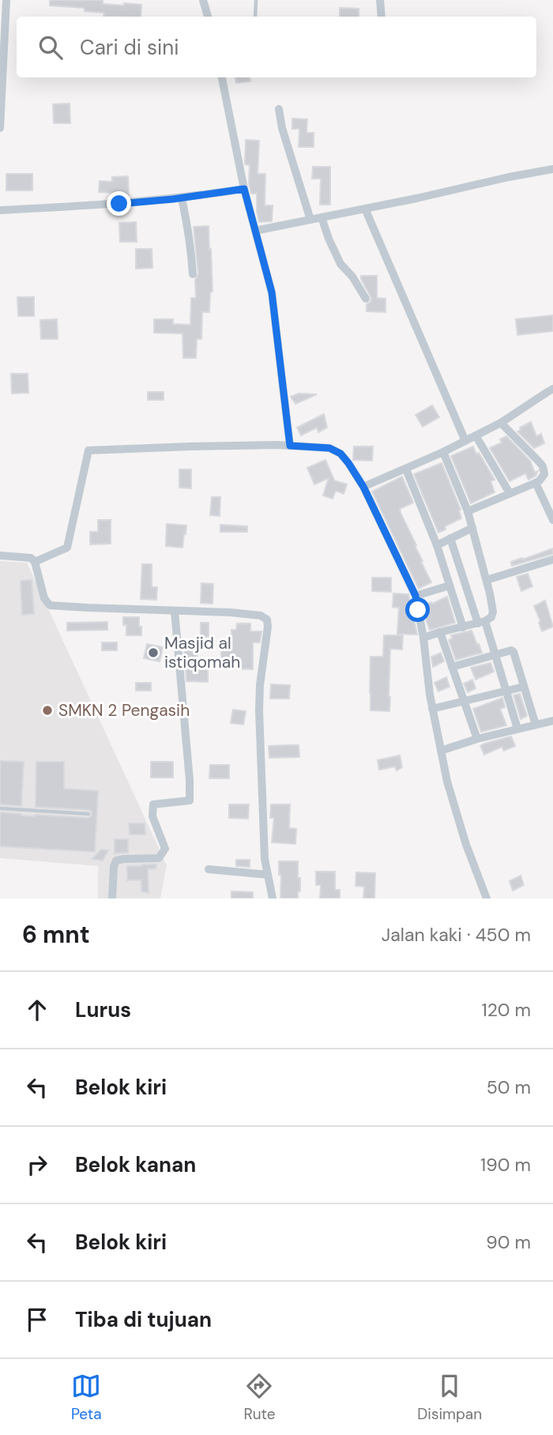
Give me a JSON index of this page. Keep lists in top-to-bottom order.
{
  "places": ["Masjid al istiqomah", "SMKN 2 Pengasih"],
  "page": {
    "search": "Cari di sini",
    "heading": ["6 mnt", "Jalan kaki · 450 m"],
    "list": [
      ["Lurus", "120 m"],
      ["Belok kiri", "50 m"],
      ["Belok kanan", "190 m"],
      ["Belok kiri", "90 m"],
      "Tiba di tujuan"
    ],
    "nav": ["Peta", "Rute", "Disimpan"]
  }
}
